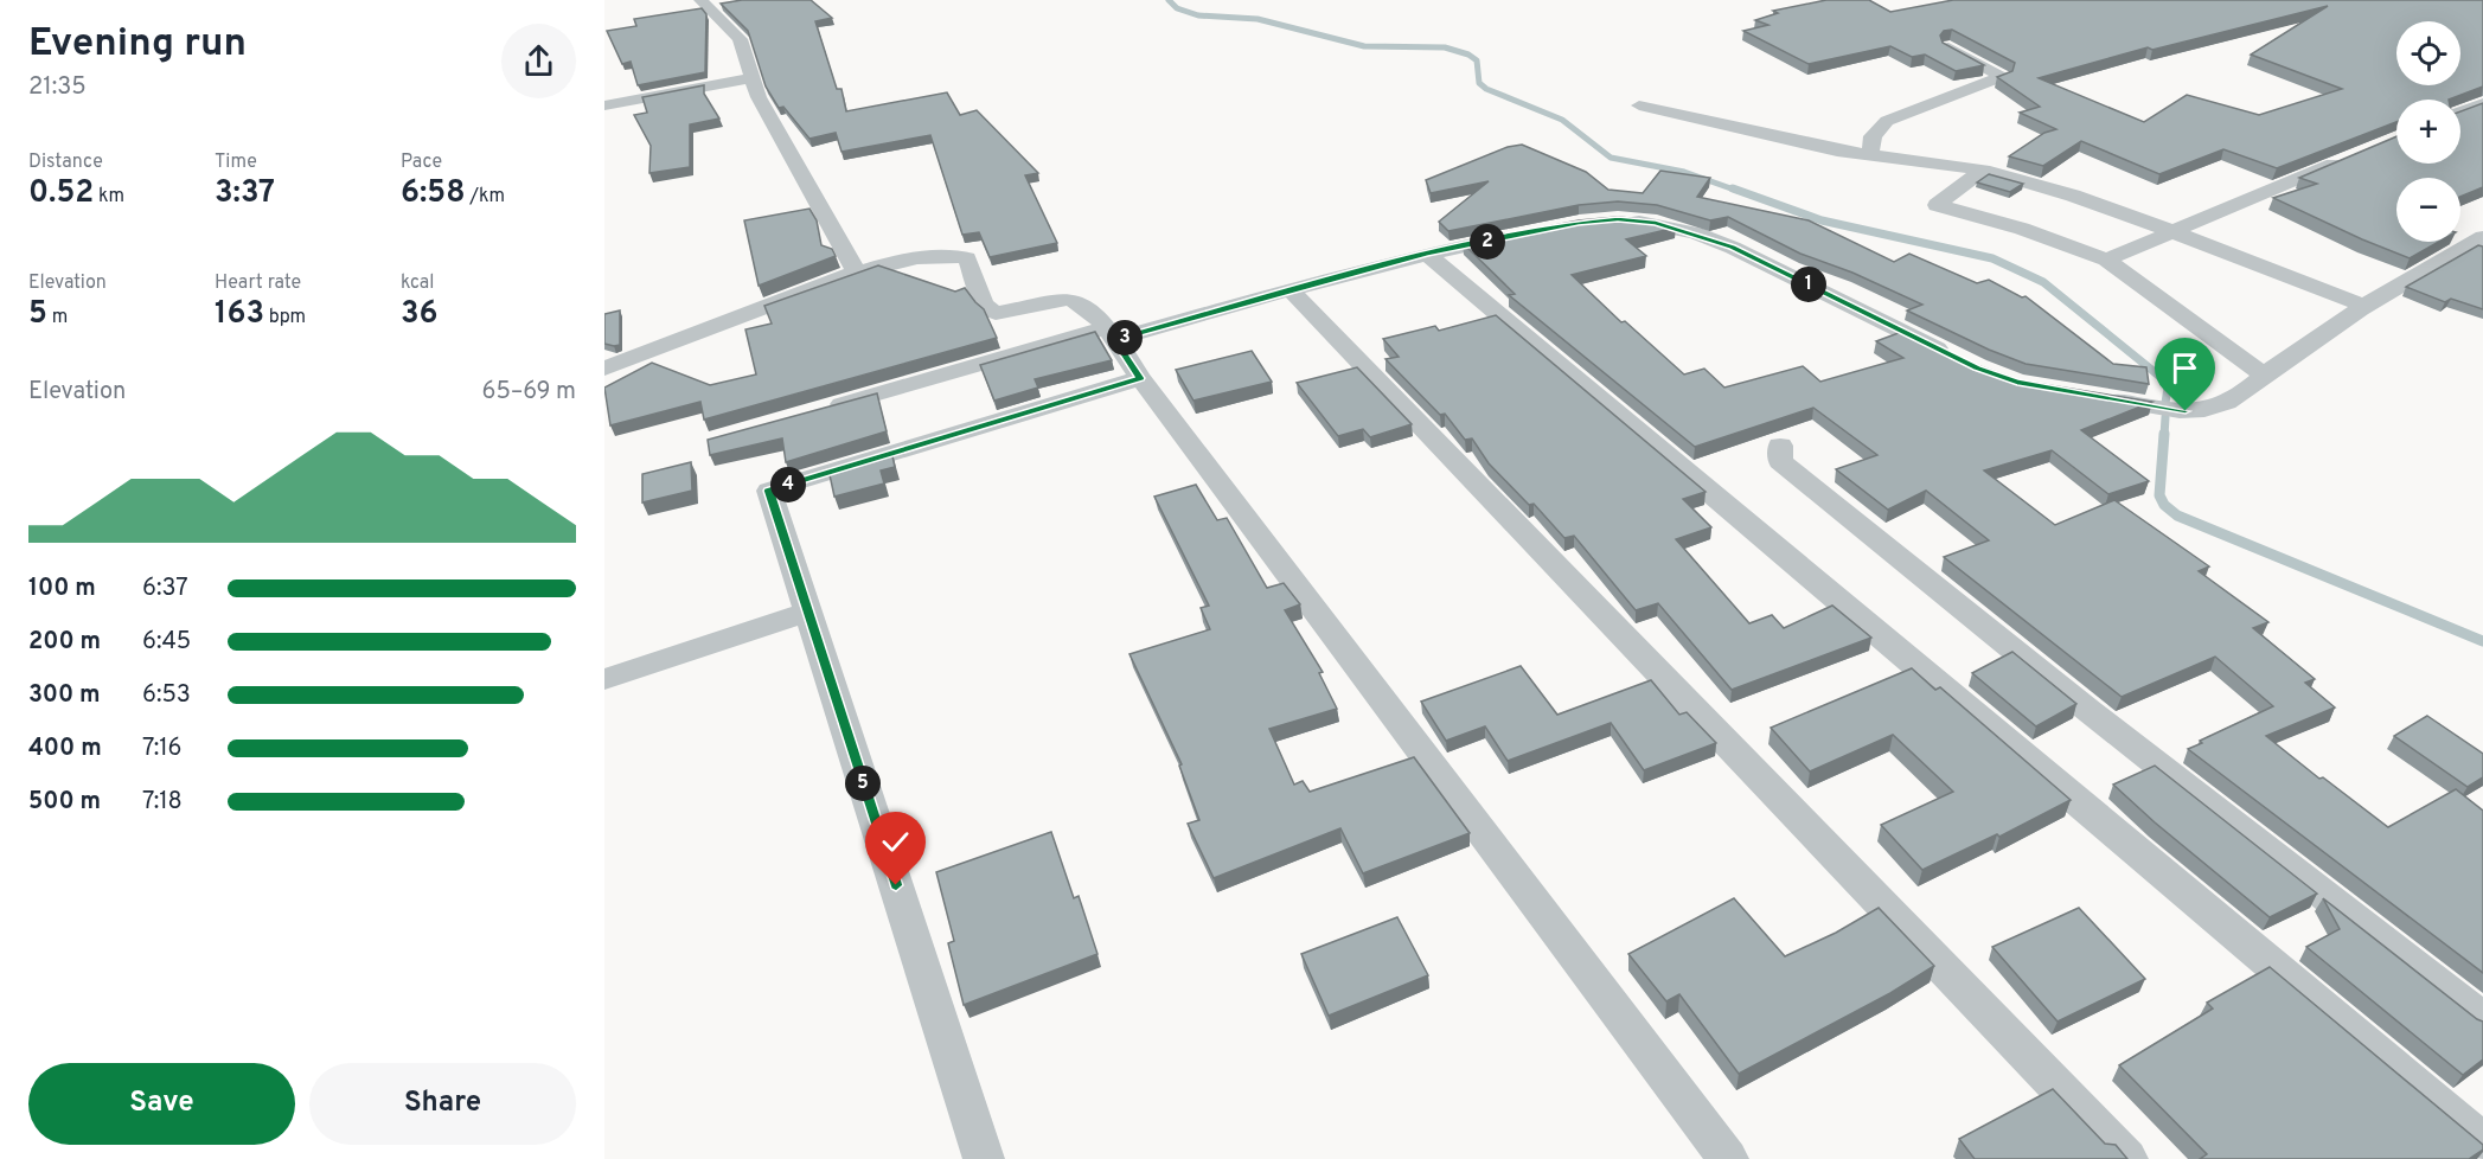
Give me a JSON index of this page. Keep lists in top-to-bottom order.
{
  "page": {
    "heading": ["Evening run", "21:35"],
    "map_buttons": ["+", "−"],
    "stats": [
      ["Distance", "0.52 km"],
      ["Time", "3:37"],
      ["Pace", "6:58 /km"],
      ["Elevation", "5 m"],
      ["Heart rate", "163 bpm"],
      ["kcal", "36"]
    ],
    "pins": [
      "2",
      "1",
      "3",
      "4",
      "5"
    ],
    "chart": ["Elevation", "65–69 m"],
    "list": [
      {
        "name": "100 m",
        "note": "6:37"
      },
      {
        "name": "200 m",
        "note": "6:45"
      },
      {
        "name": "300 m",
        "note": "6:53"
      },
      {
        "name": "400 m",
        "note": "7:16"
      },
      {
        "name": "500 m",
        "note": "7:18"
      }
    ],
    "buttons": ["Save", "Share"]
  }
}
